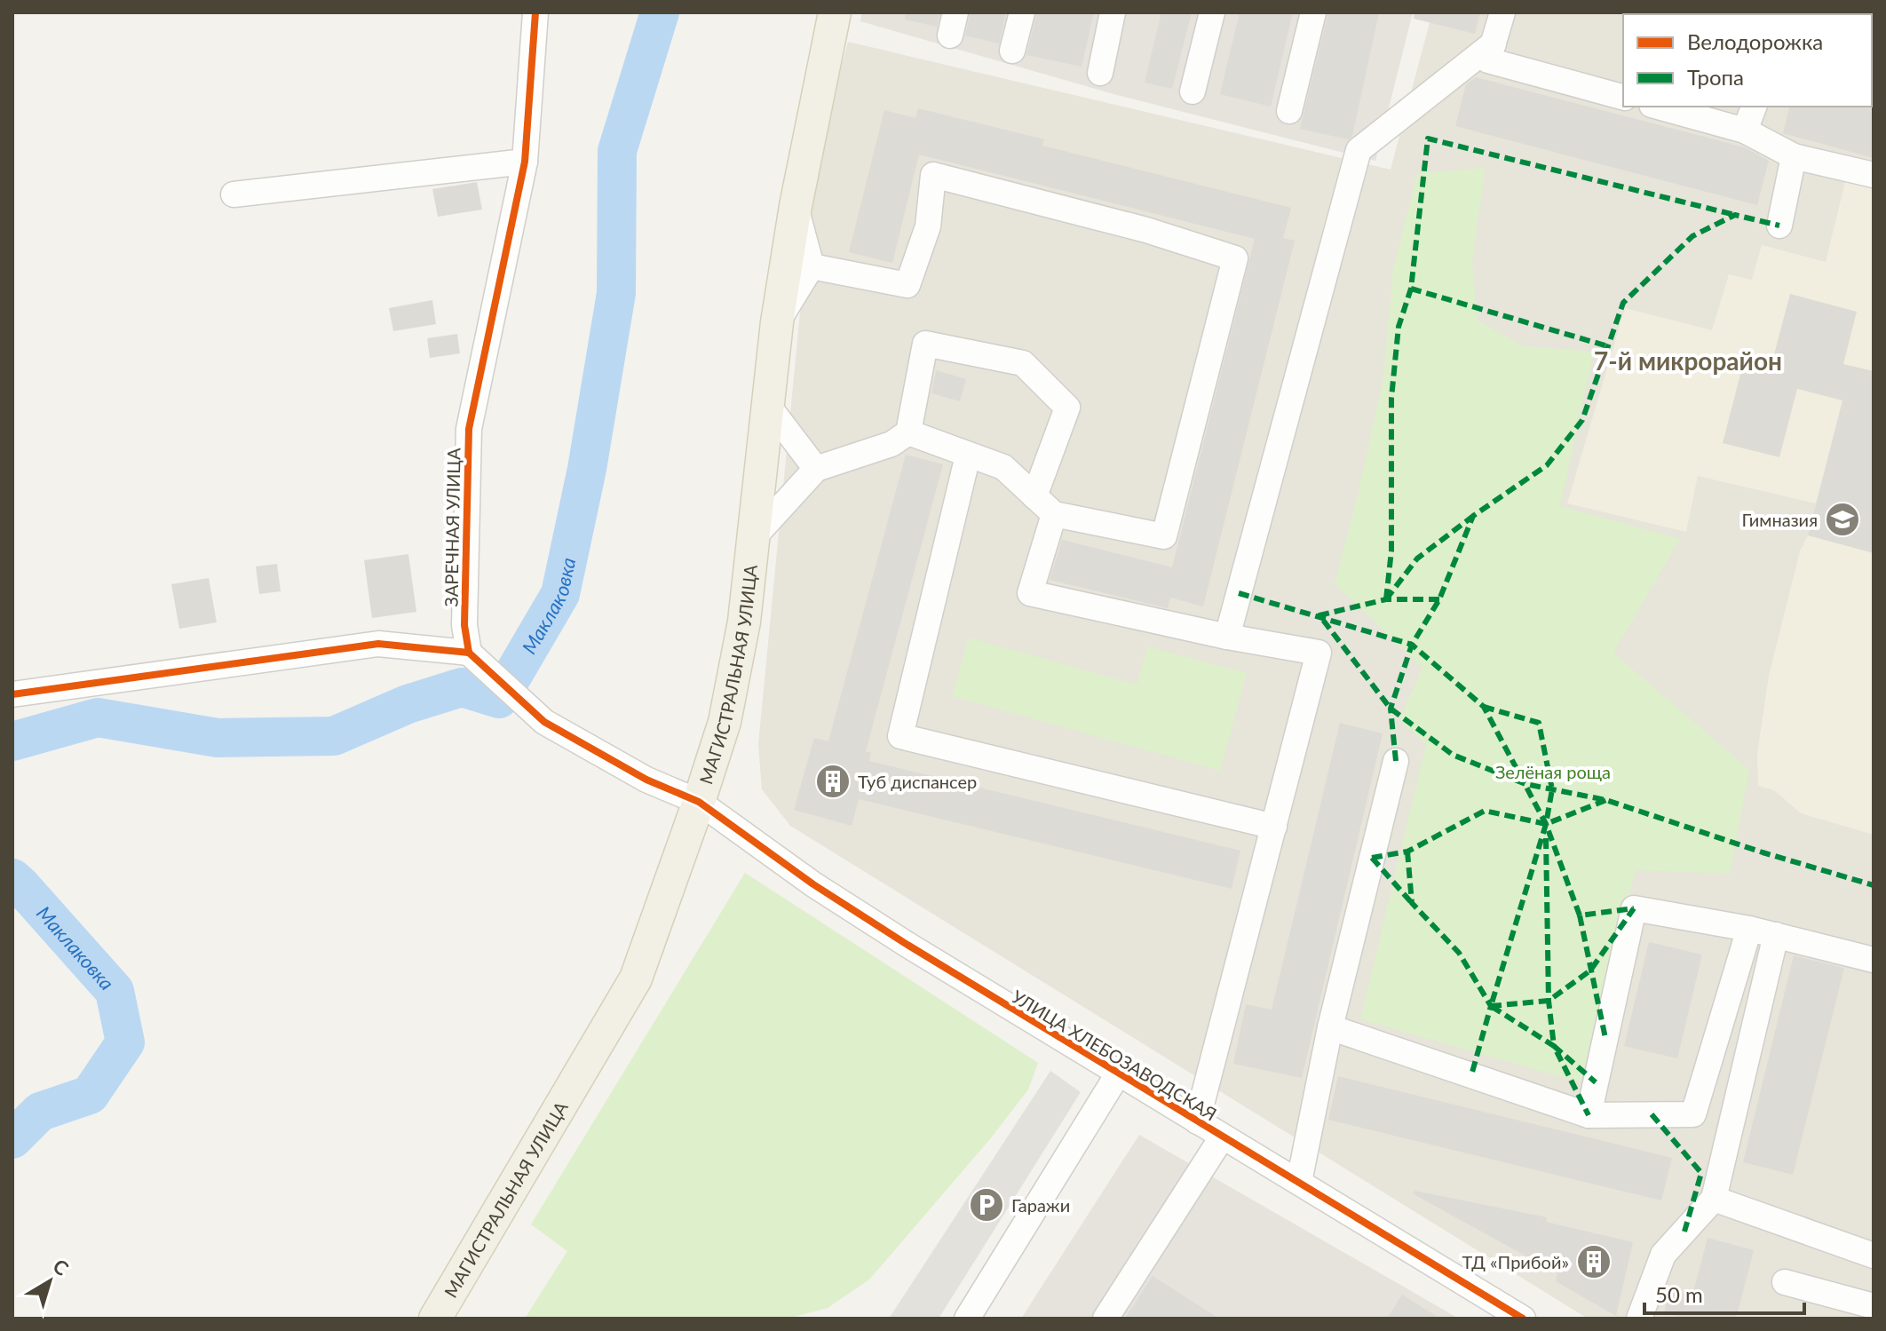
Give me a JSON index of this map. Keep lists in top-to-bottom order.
{
  "streets": {
    "main road": ["МАГИСТРАЛЬНАЯ УЛИЦА"],
    "street": ["ЗАРЕЧНАЯ УЛИЦА", "УЛИЦА ХЛЕБОЗАВОДСКАЯ"]
  },
  "crossings": [
    ["ЗАРЕЧНАЯ УЛИЦА", "УЛИЦА ХЛЕБОЗАВОДСКАЯ"],
    ["МАГИСТРАЛЬНАЯ УЛИЦА", "УЛИЦА ХЛЕБОЗАВОДСКАЯ"]
  ],
  "districts": ["7-й микрорайон"],
  "water": ["Маклаковка"],
  "parks": ["Зелёная роща"],
  "places": {
    "school or university": ["Гимназия"],
    "building": ["Туб диспансер", "ТД «Прибой»"],
    "parking": ["Гаражи"]
  },
  "legend": ["Велодорожка", "Тропа"],
  "scale_bar": "50 m",
  "north": "top right"
}
